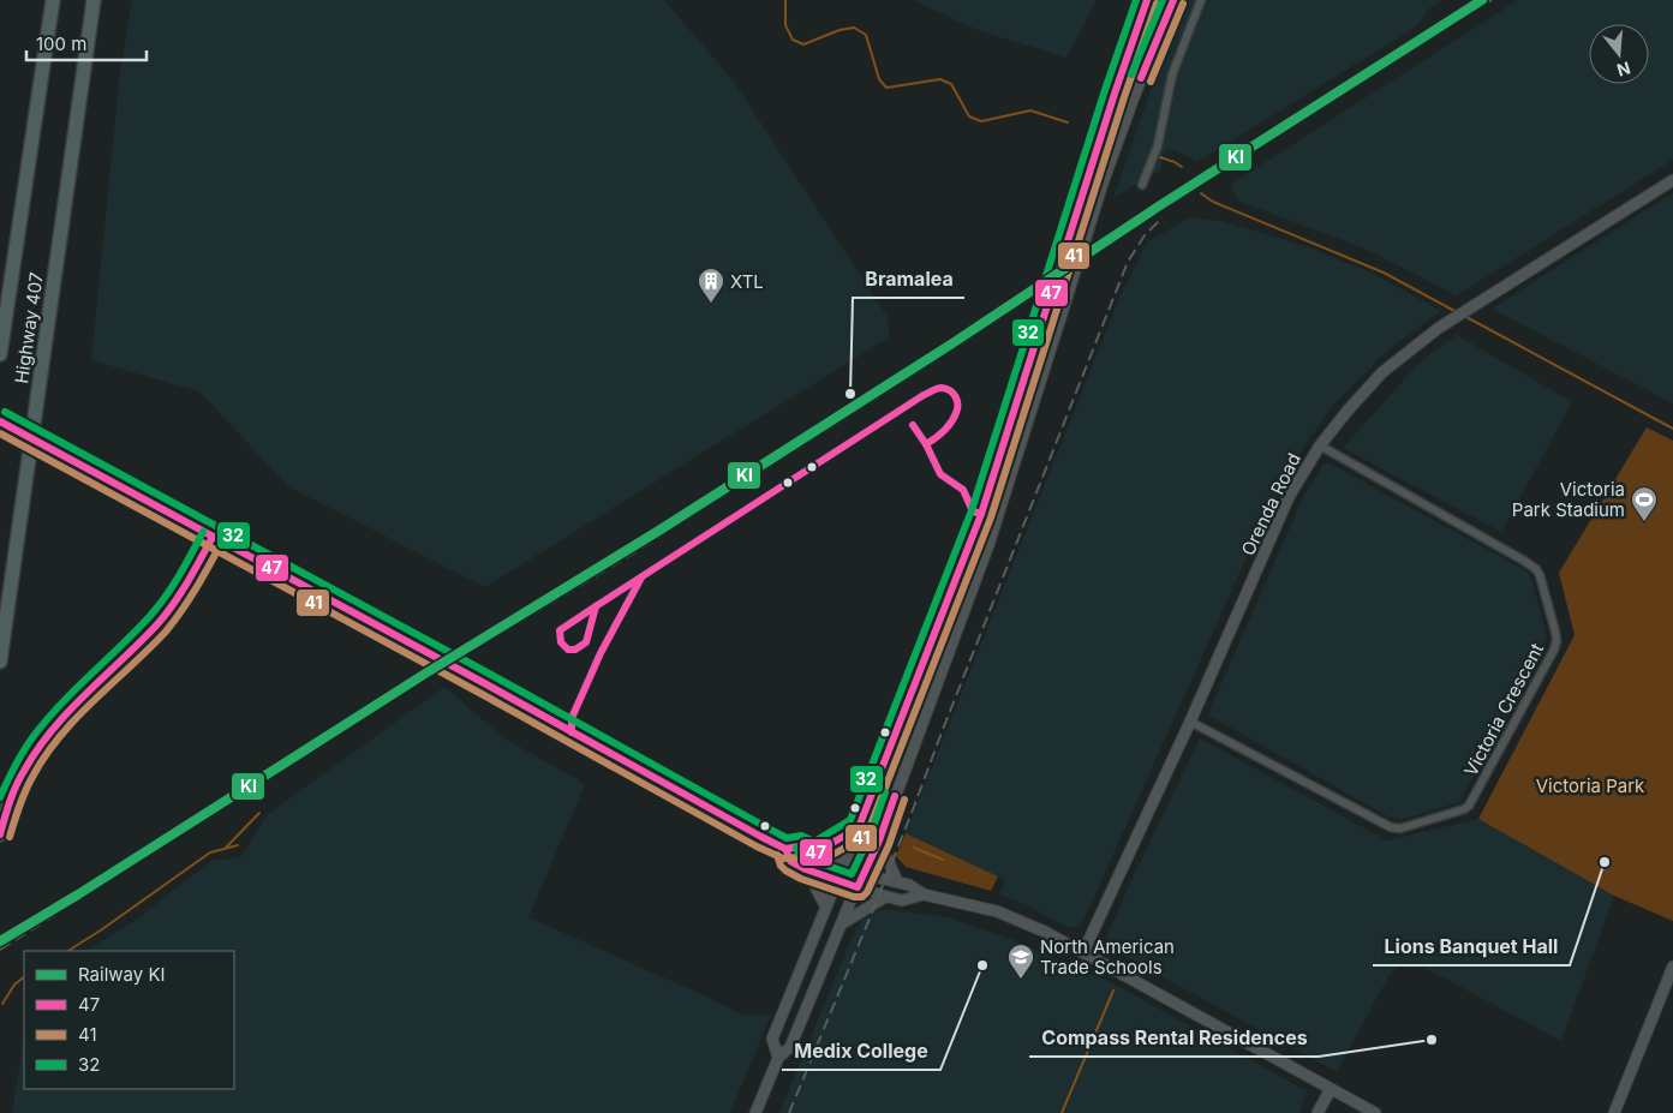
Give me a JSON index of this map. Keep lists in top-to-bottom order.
{
  "streets": {
    "highway": ["Highway 407"],
    "main road": ["Orenda Road"],
    "street": ["Victoria Crescent"]
  },
  "crossings": [
    ["Orenda Road", "Victoria Crescent"]
  ],
  "parks": ["Victoria Park"],
  "places": {
    "building": ["XTL"],
    "other": [
      "Bramalea",
      "Lions Banquet Hall",
      "Medix College",
      "Compass Rental Residences"
    ],
    "sports": ["Victoria Park Stadium"],
    "school or university": ["North American Trade Schools"]
  },
  "lines": [
    "rail line KI",
    "transit line 47",
    "transit line 32",
    "transit line 41"
  ],
  "legend": [
    "Railway KI",
    "47",
    "41",
    "32"
  ],
  "scale_bar": "100 m",
  "north": "bottom"
}
